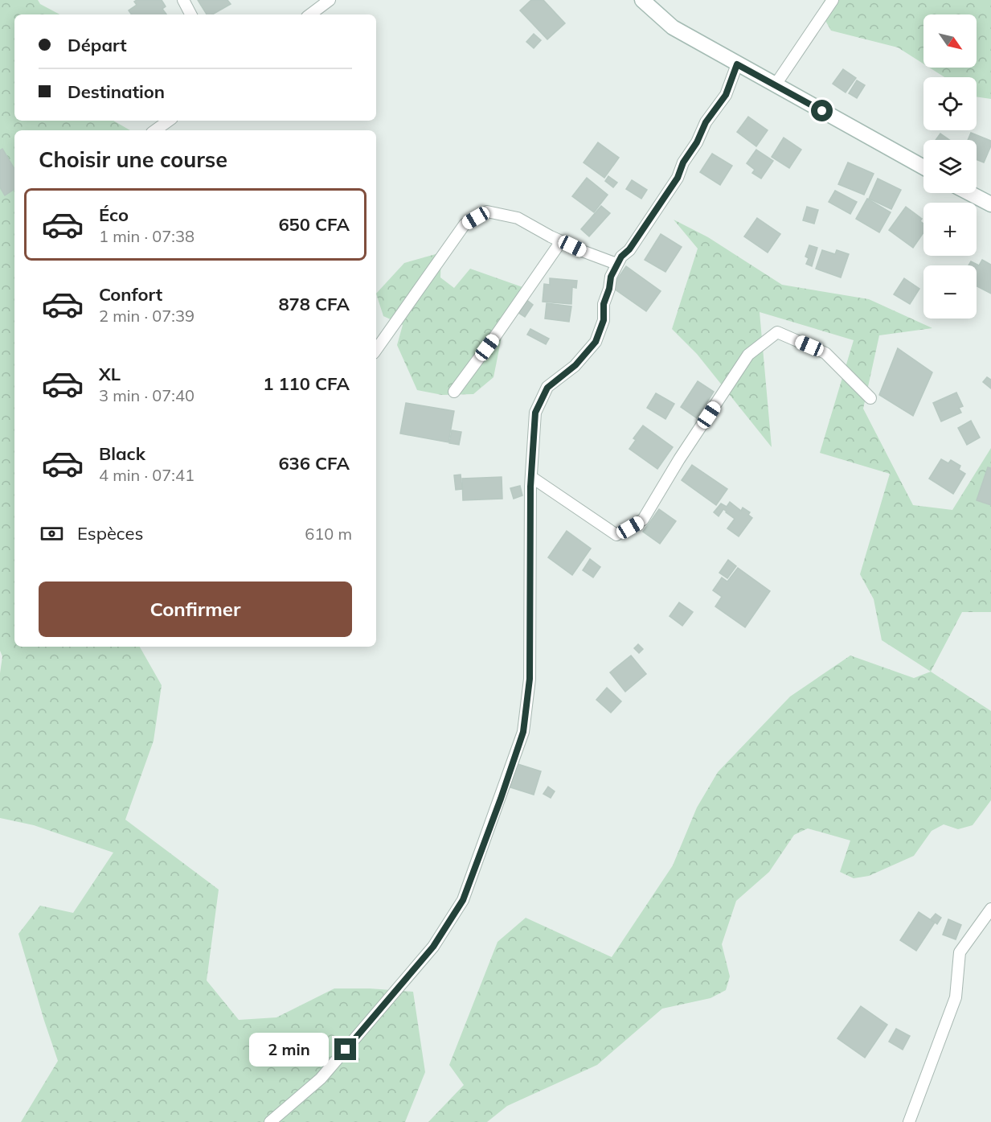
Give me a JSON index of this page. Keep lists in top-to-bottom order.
{
  "north": "bottom right",
  "page": {
    "map_buttons": ["+", "−"],
    "banner": ["Départ", "Destination"],
    "heading": "Choisir une course",
    "list": [
      {
        "name": "Éco",
        "note": "1 min · 07:38",
        "value": "650 CFA"
      },
      {
        "name": "Confort",
        "note": "2 min · 07:39",
        "value": "878 CFA"
      },
      {
        "name": "XL",
        "note": "3 min · 07:40",
        "value": "1 110 CFA"
      },
      {
        "name": "Black",
        "note": "4 min · 07:41",
        "value": "636 CFA"
      }
    ],
    "pay": ["Espèces", "610 m"],
    "buttons": "Confirmer",
    "bubble": "2 min"
  }
}
